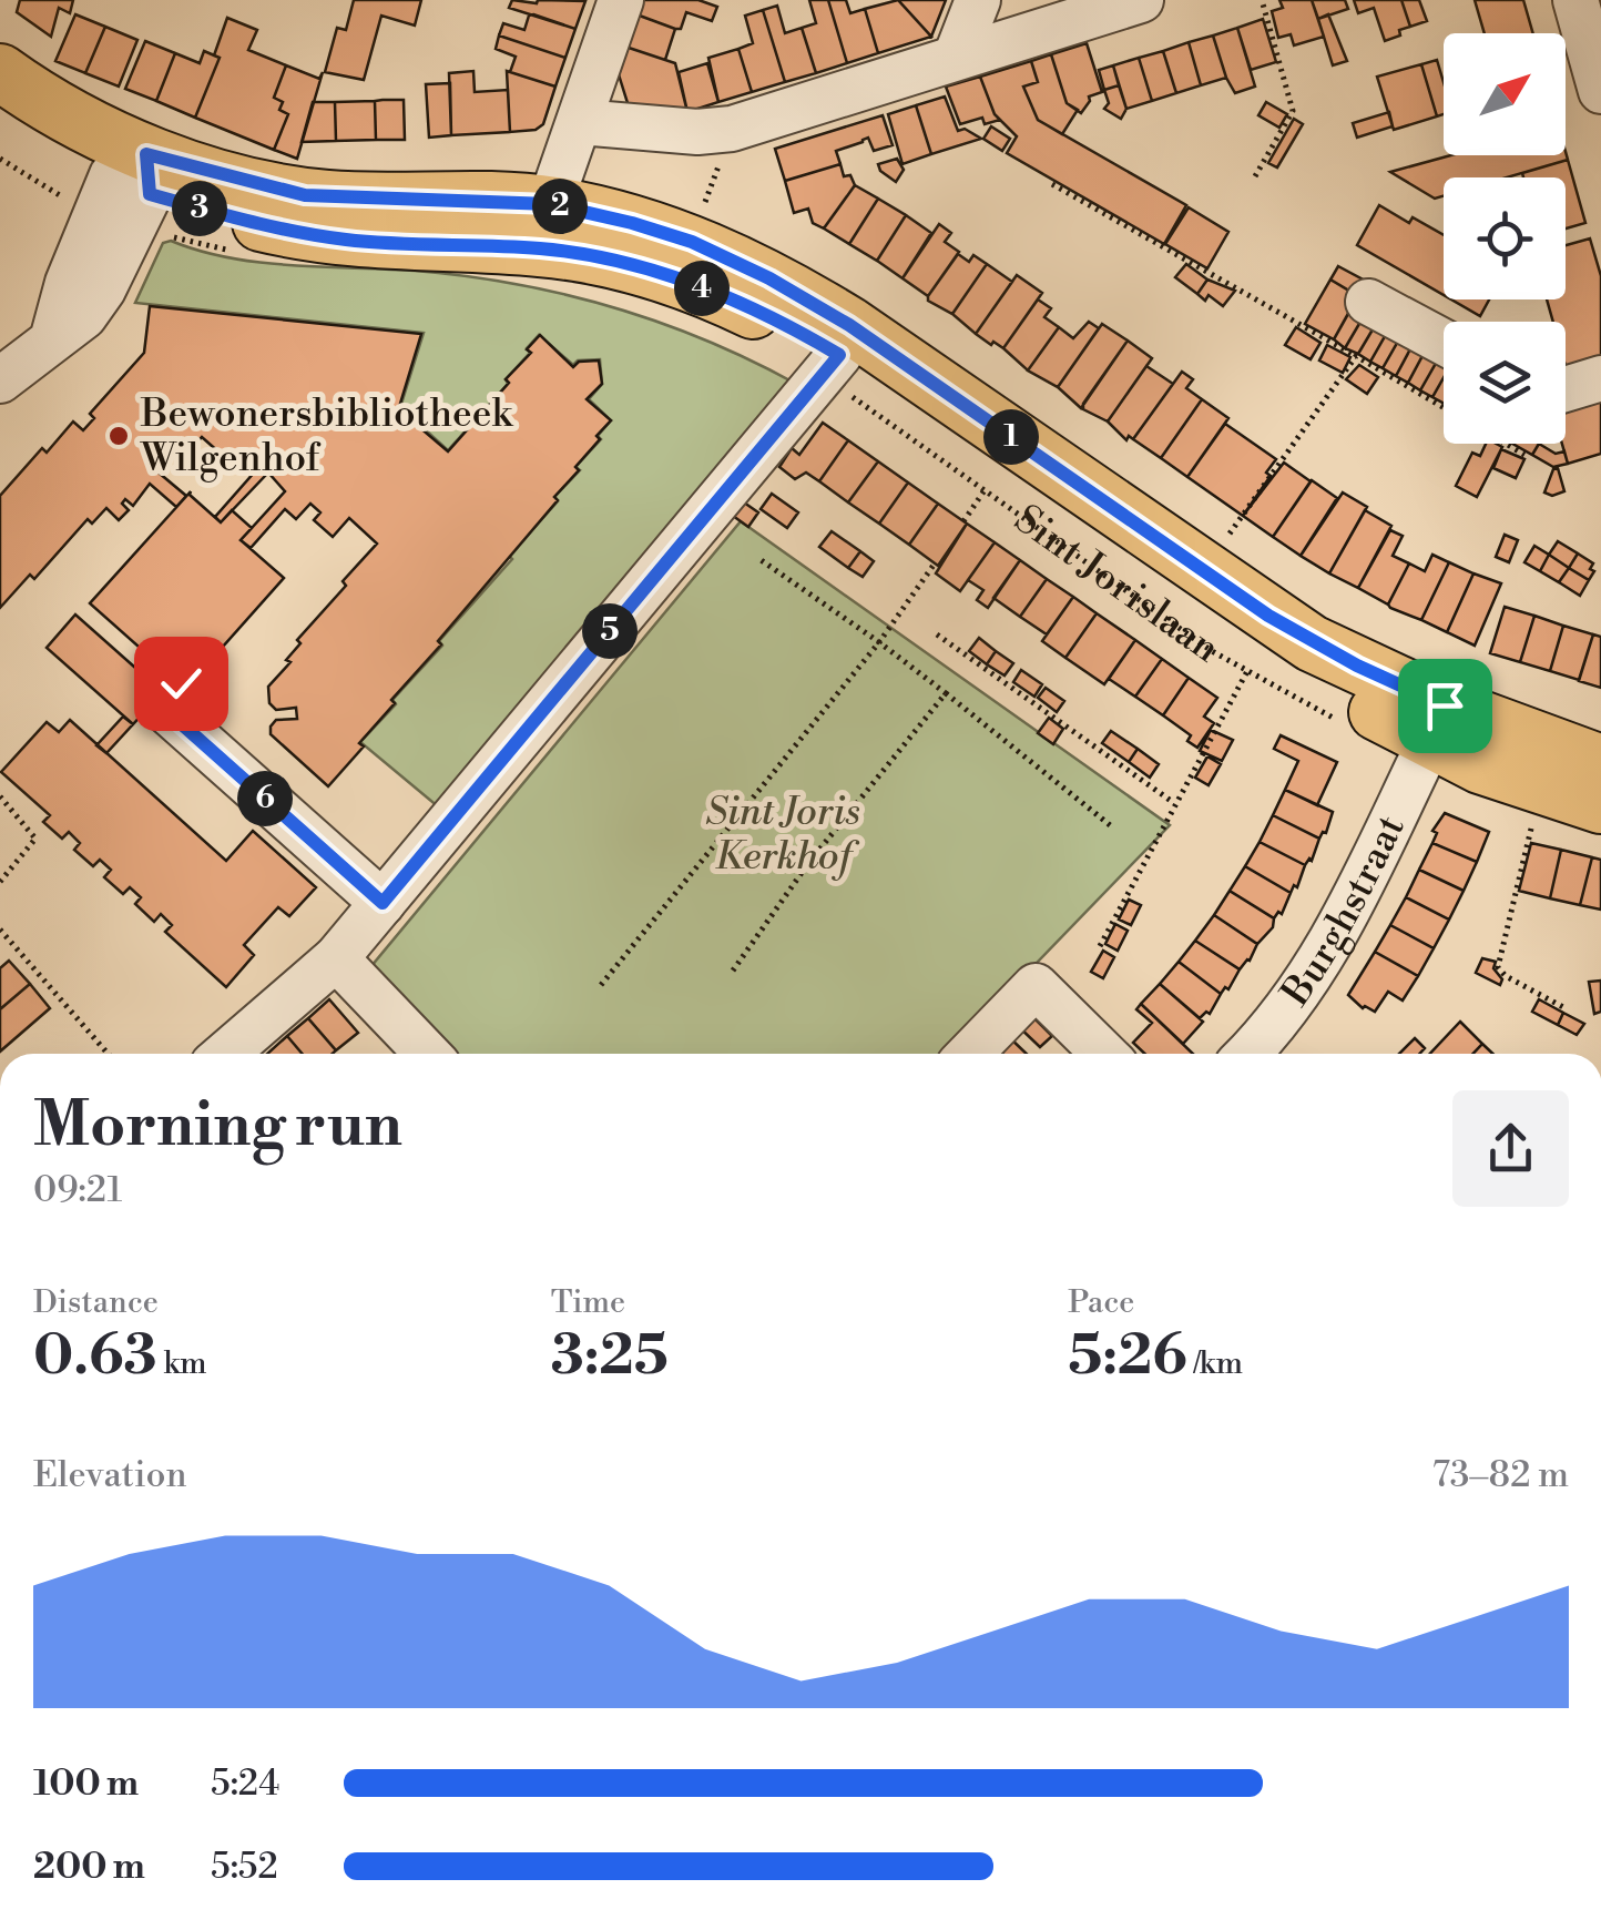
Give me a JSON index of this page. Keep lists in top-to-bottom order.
{
  "streets": {
    "main road": ["Sint Jorislaan"],
    "street": ["Burghstraat"]
  },
  "crossings": [
    ["Sint Jorislaan", "Burghstraat"]
  ],
  "parks": ["Sint Joris Kerkhof"],
  "places": ["Bewonersbibliotheek Wilgenhof"],
  "north": "top right",
  "page": {
    "pins": [
      "2",
      "3",
      "4",
      "1",
      "5",
      "6"
    ],
    "heading": ["Morning run", "09:21"],
    "stats": [
      ["Distance", "0.63 km"],
      ["Time", "3:25"],
      ["Pace", "5:26 /km"]
    ],
    "chart": ["Elevation", "73–82 m"],
    "list": [
      {
        "name": "100 m",
        "note": "5:24"
      },
      {
        "name": "200 m",
        "note": "5:52"
      }
    ]
  }
}
